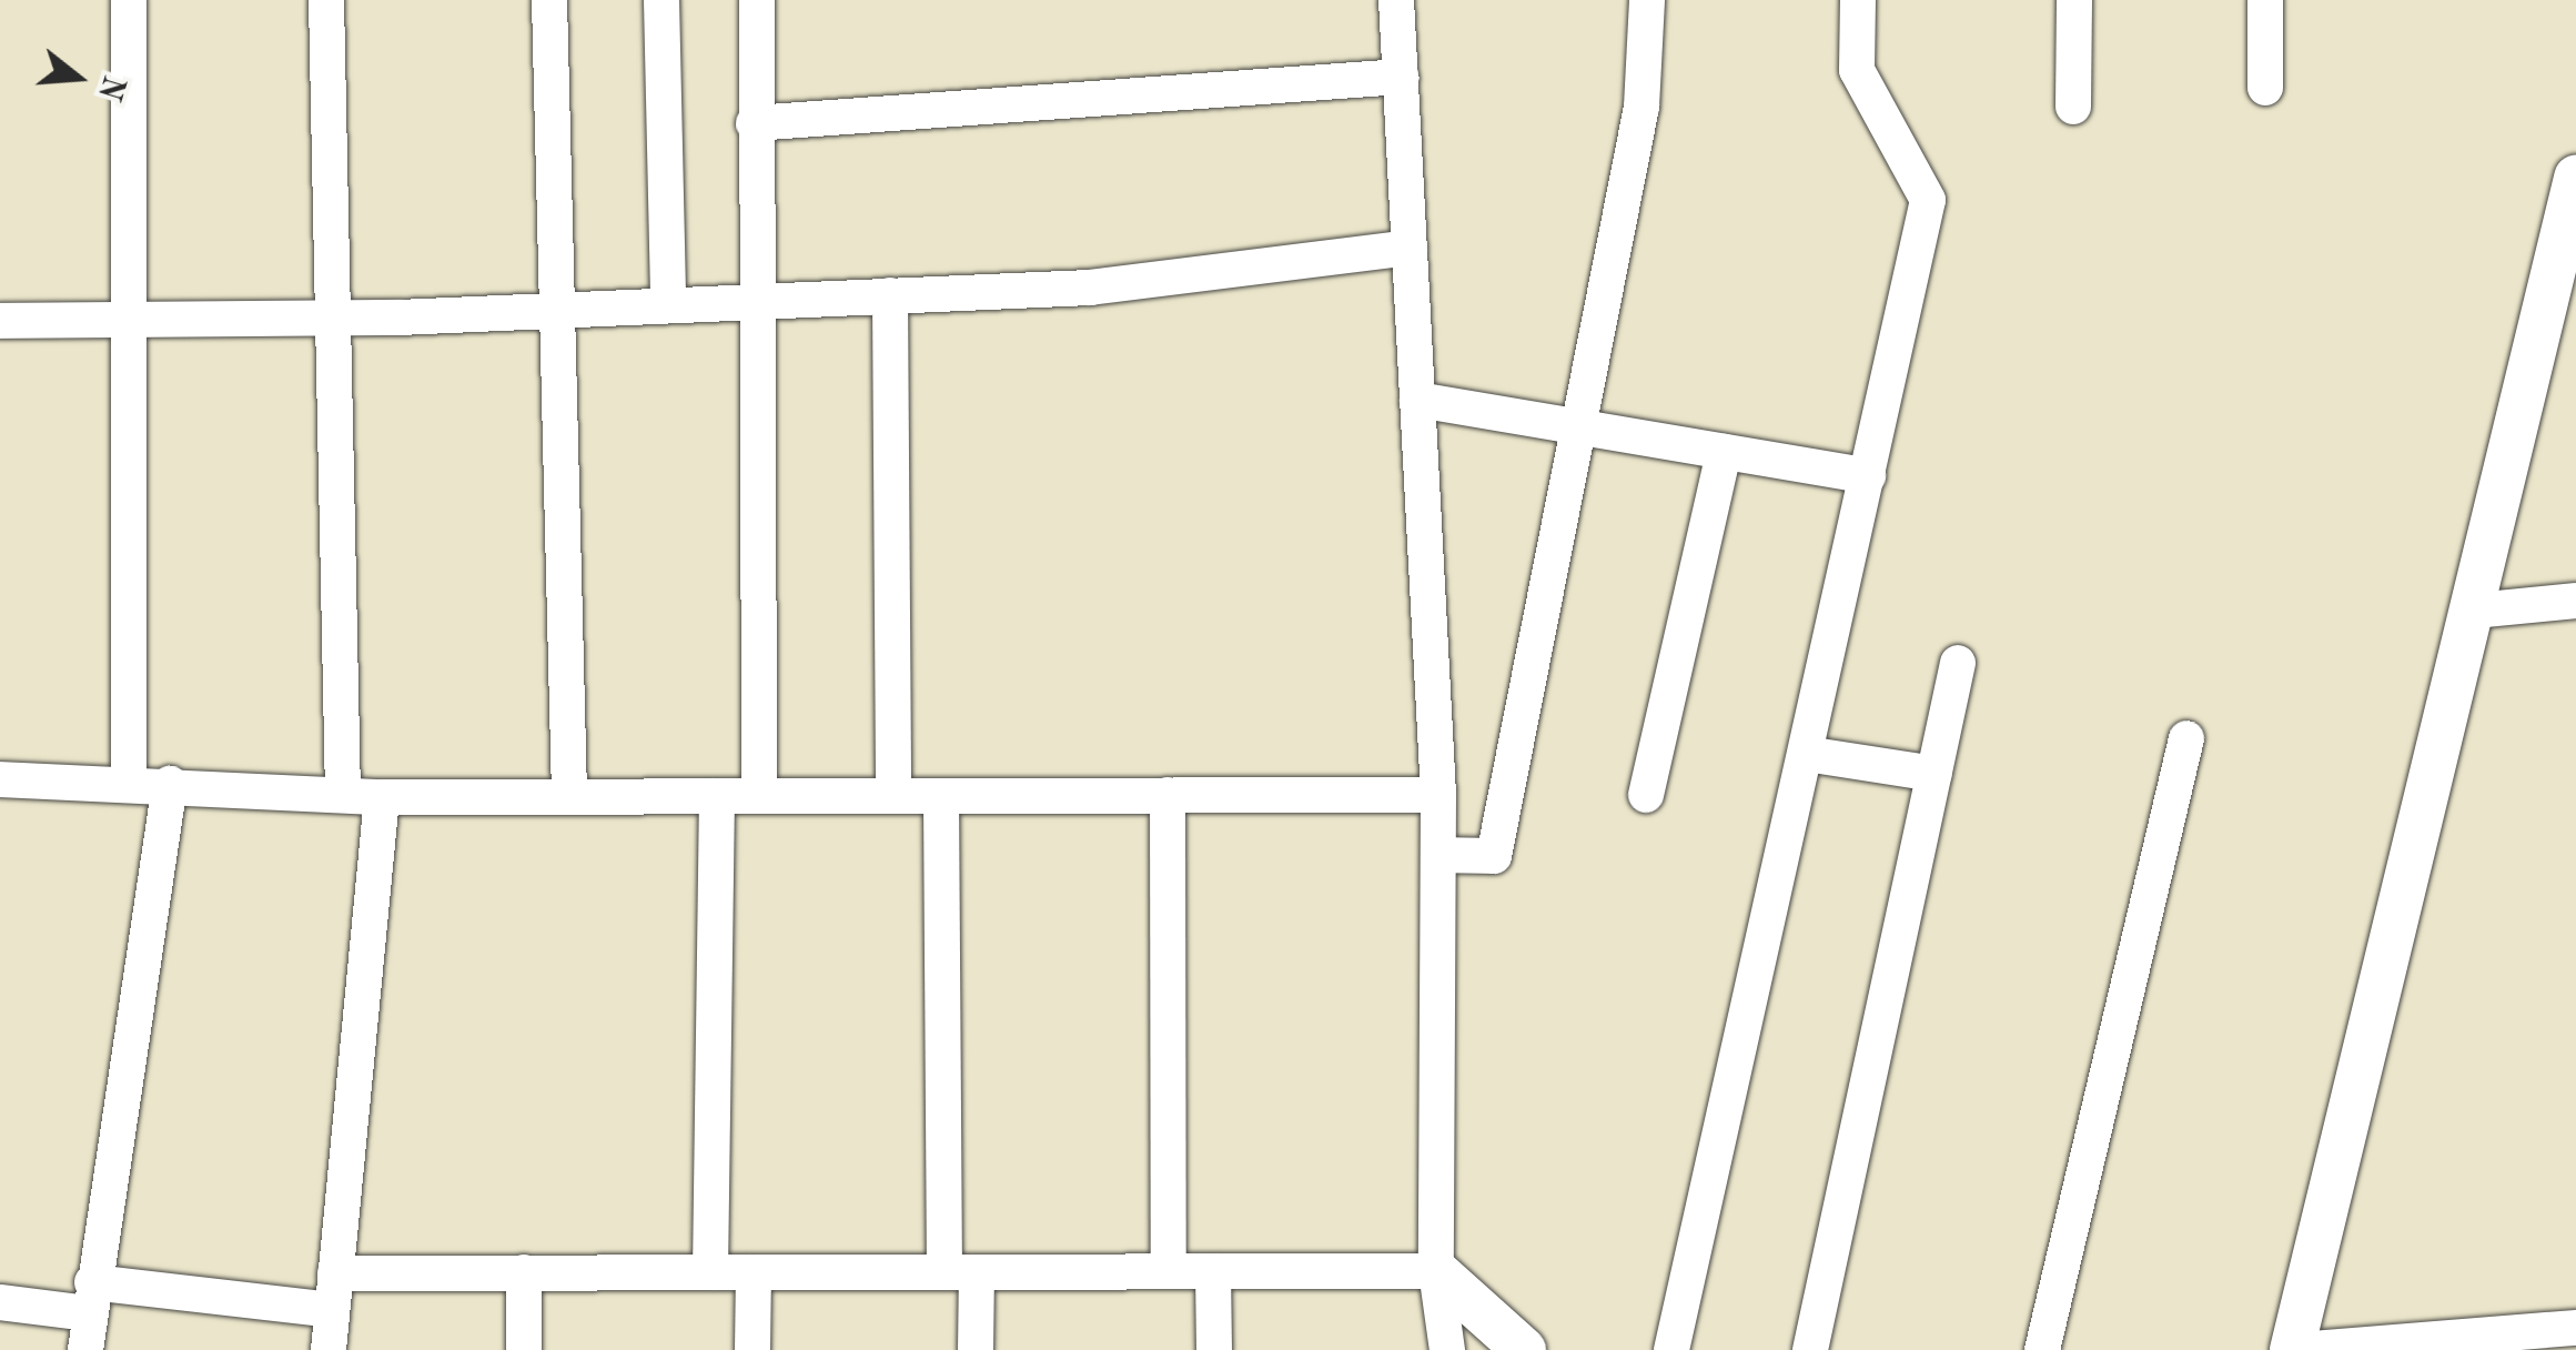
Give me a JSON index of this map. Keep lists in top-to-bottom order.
{
  "north": "right"
}
